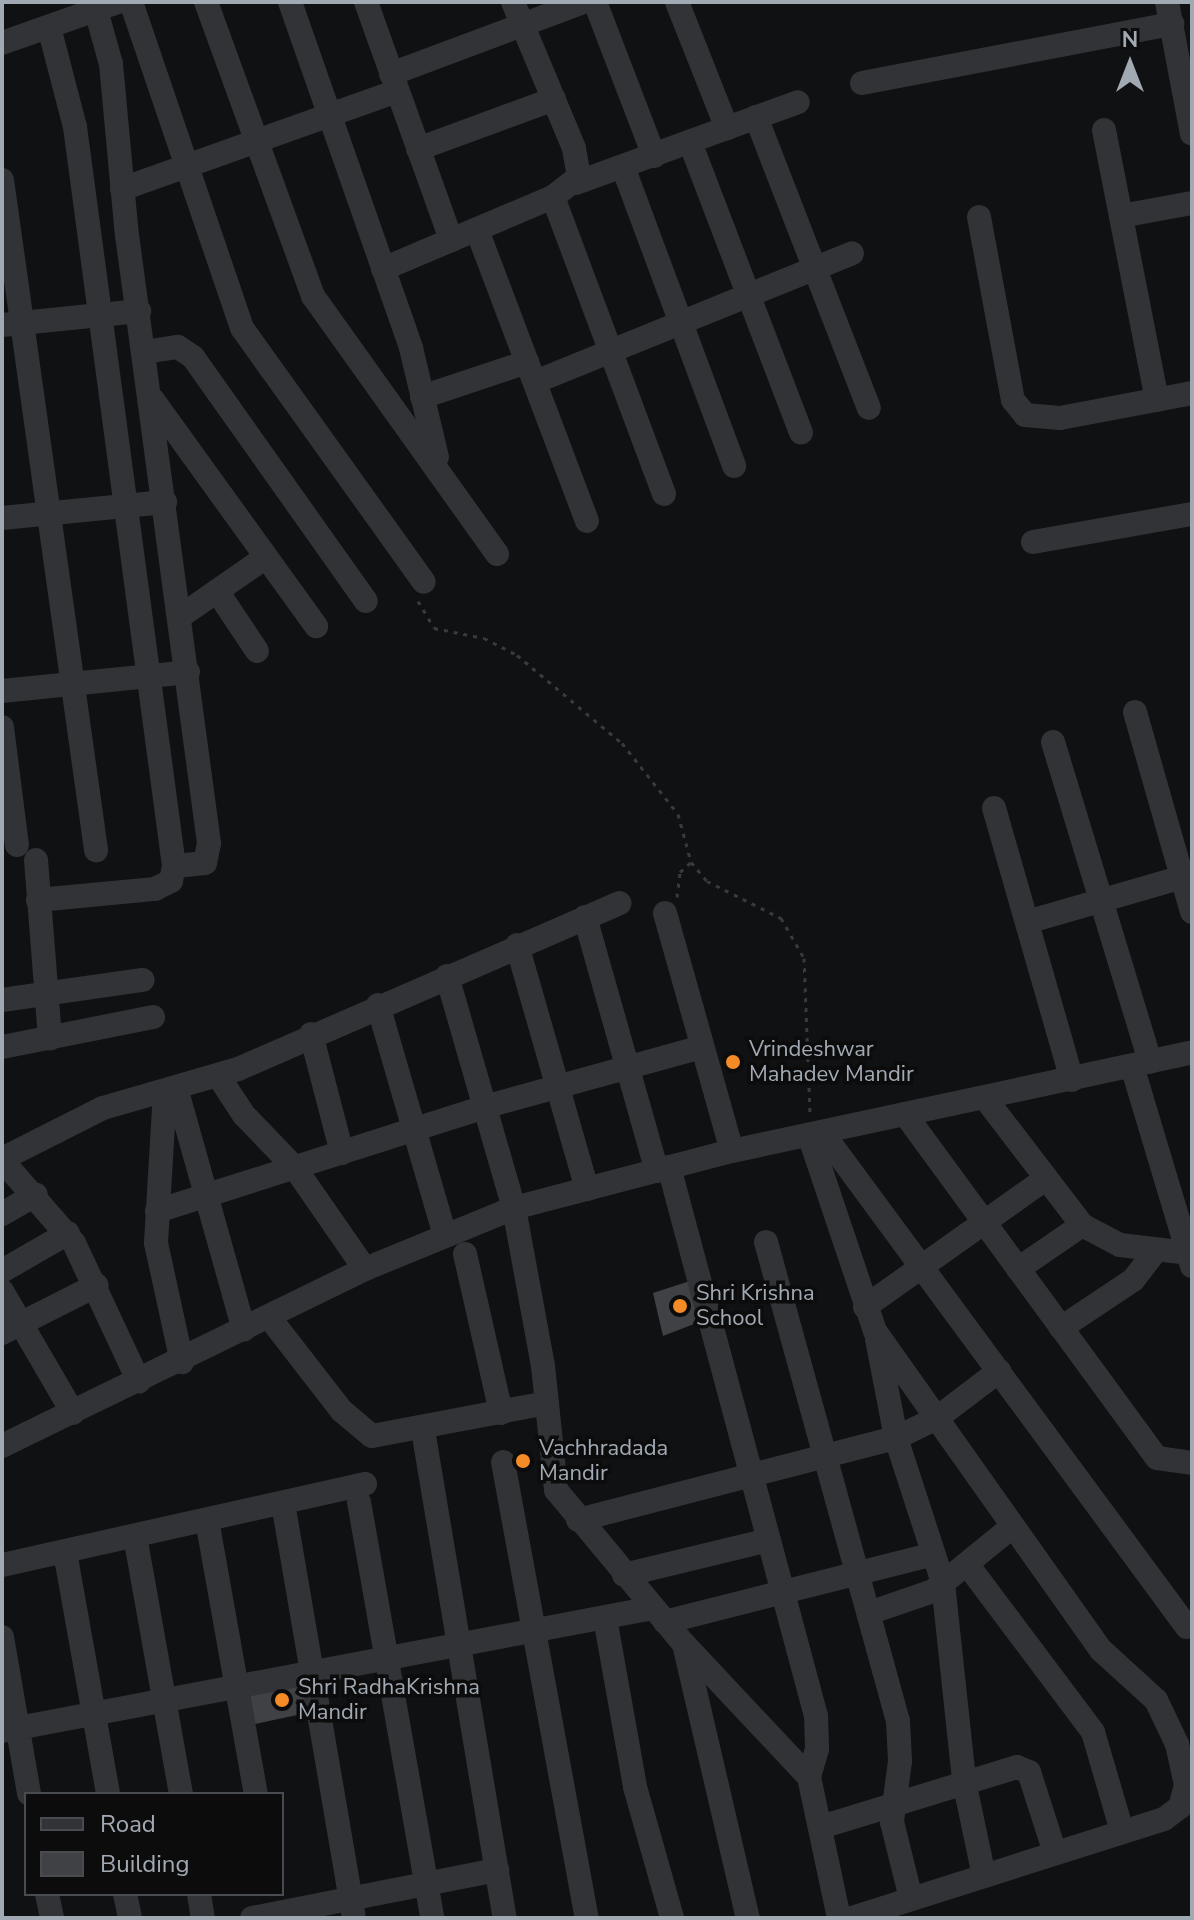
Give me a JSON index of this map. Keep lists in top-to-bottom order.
{
  "places": [
    "Vrindeshwar Mahadev Mandir",
    "Shri Krishna School",
    "Vachhradada Mandir",
    "Shri RadhaKrishna Mandir"
  ],
  "legend": ["Road", "Building"],
  "north": "top"
}
